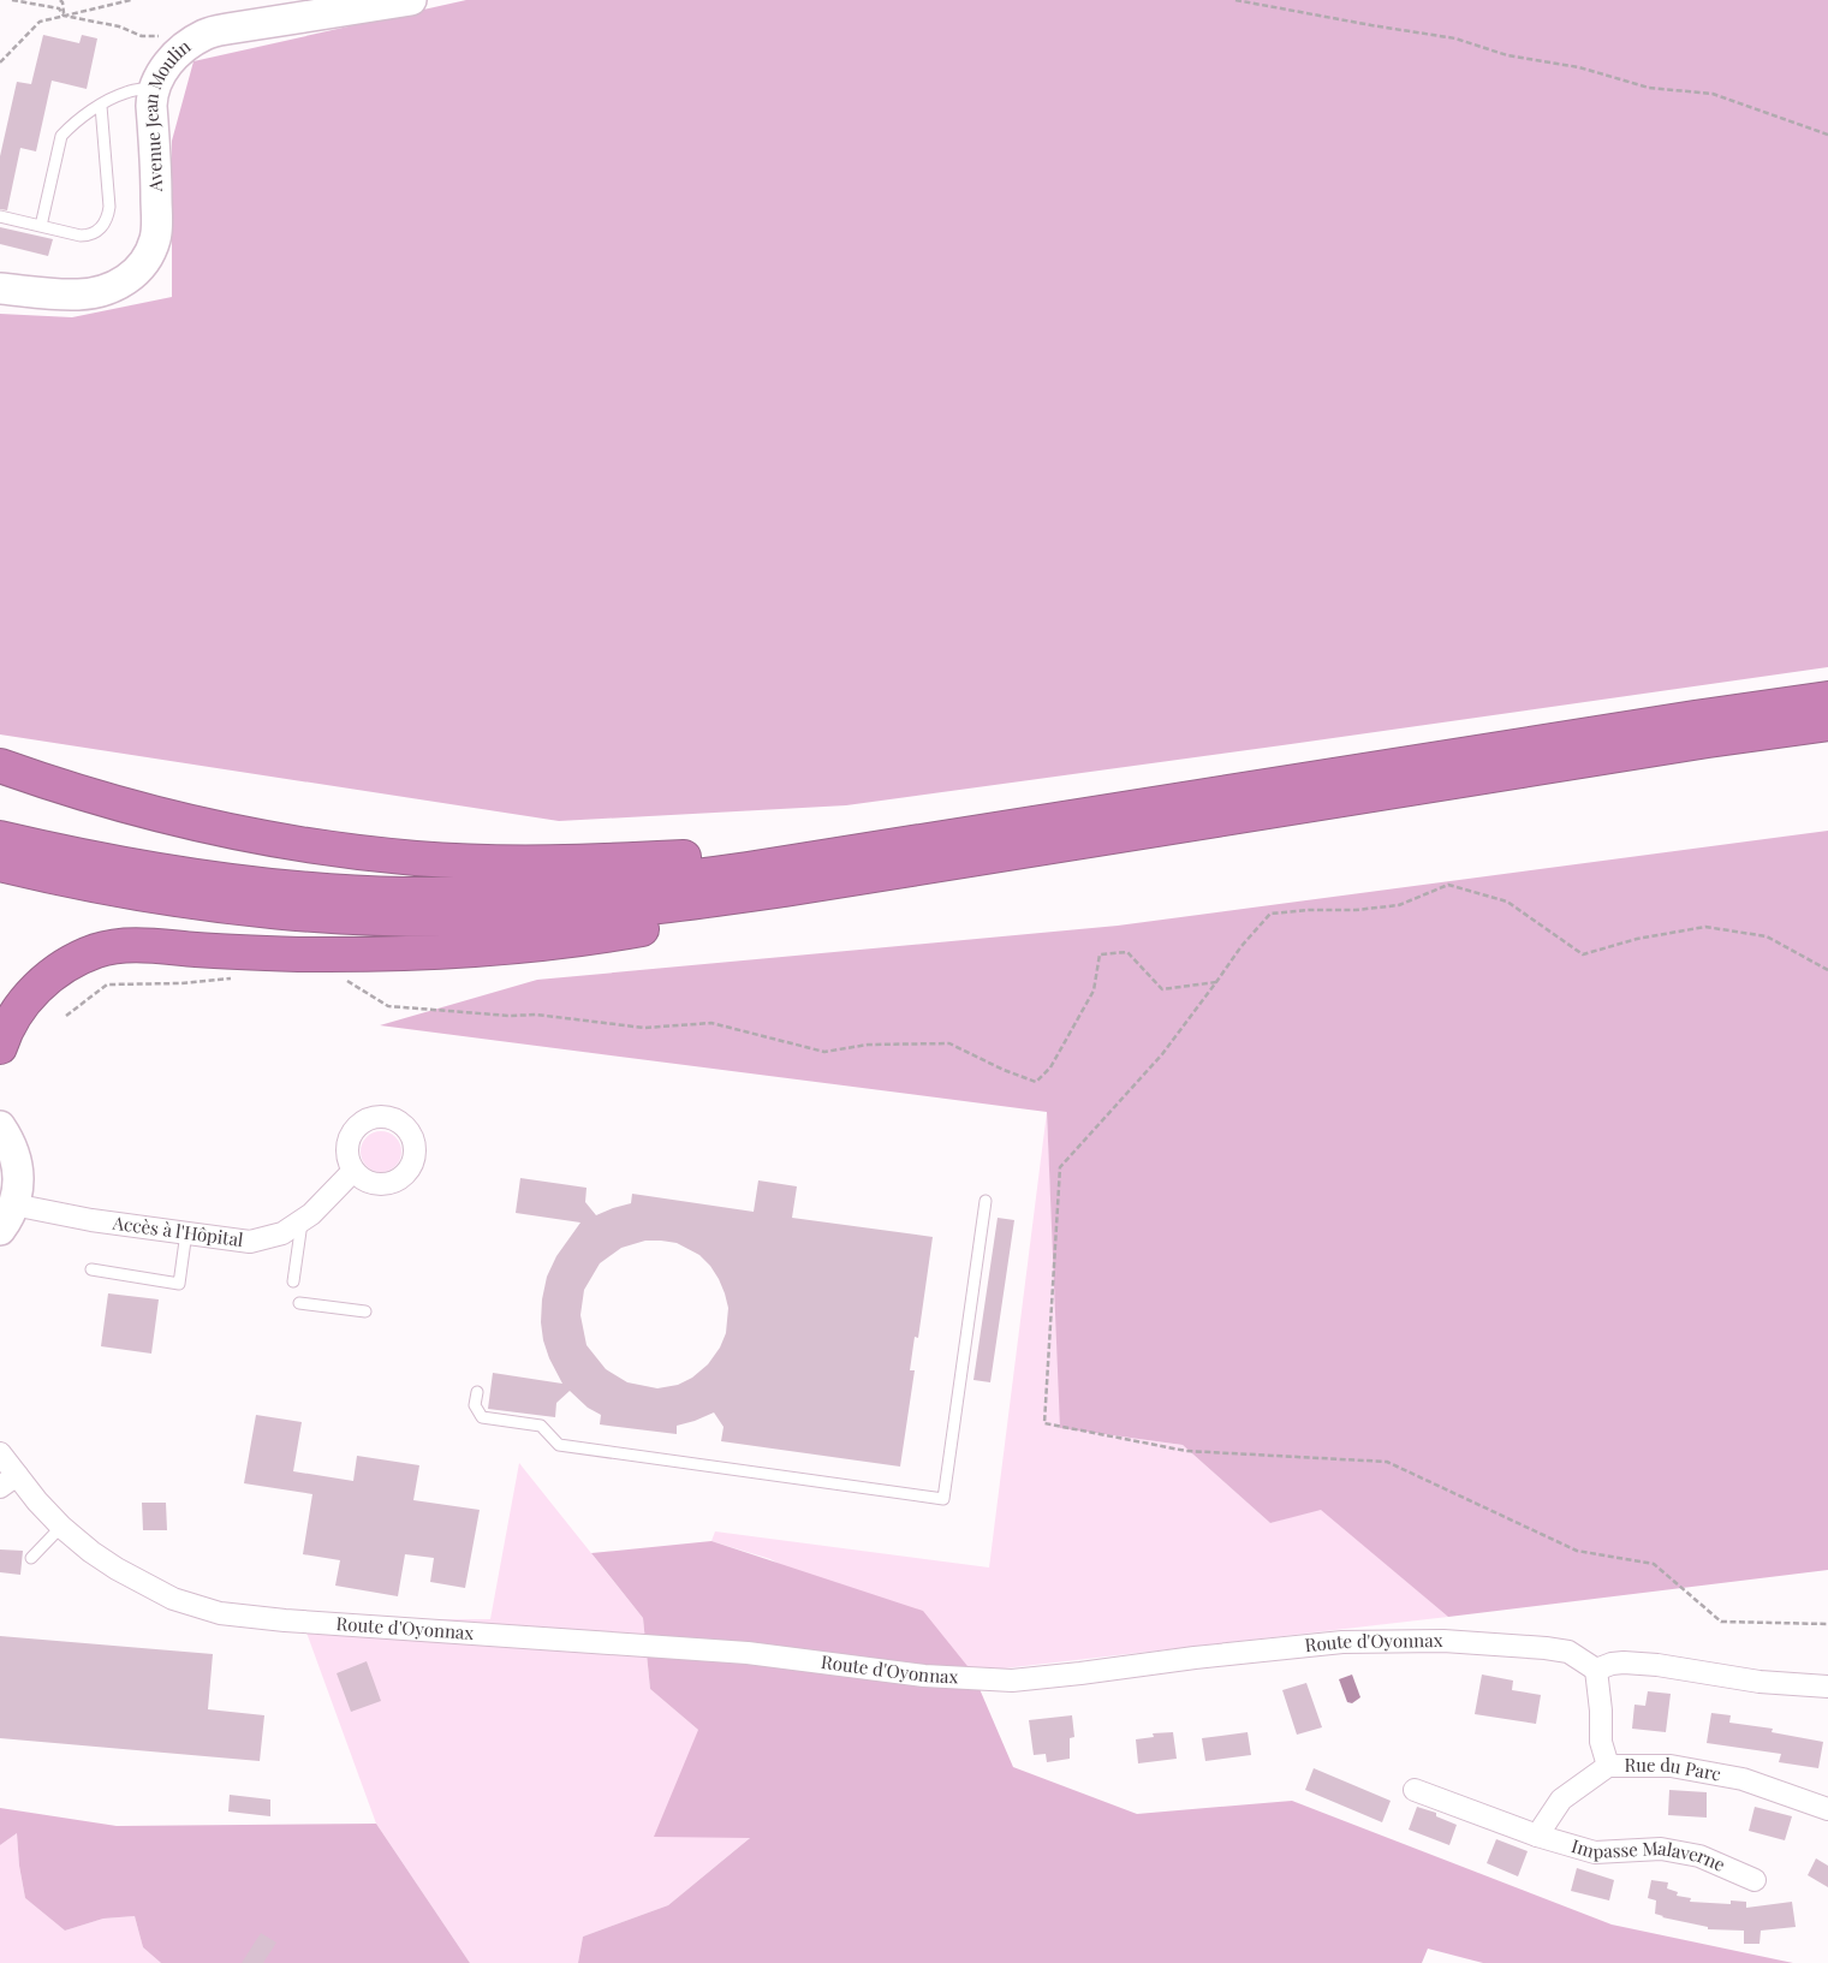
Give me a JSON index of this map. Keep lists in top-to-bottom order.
{
  "streets": {
    "street": [
      "Avenue Jean Moulin",
      "Accès à l'Hôpital",
      "Route d'Oyonnax",
      "Rue du Parc",
      "Impasse Malaverne"
    ]
  },
  "crossings": [
    ["Route d'Oyonnax", "Rue du Parc"]
  ]
}
